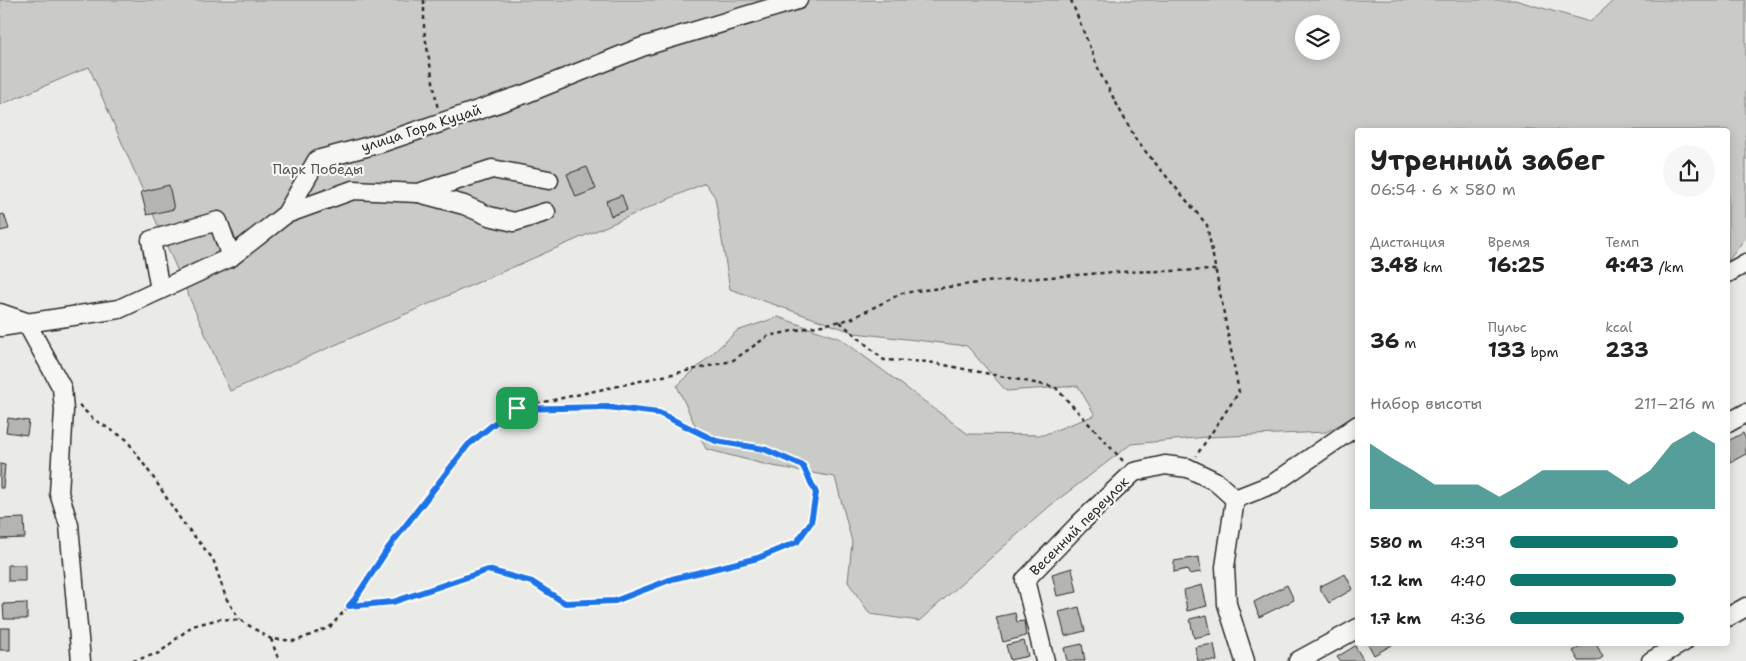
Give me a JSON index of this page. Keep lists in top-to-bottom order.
{
  "streets": {
    "street": ["улица Гора Куцай", "Весенний переулок"]
  },
  "parks": ["Парк Победы"],
  "page": {
    "heading": ["Утренний забег", "06:54 · 6 × 580 m"],
    "stats": [
      ["Дистанция", "3.48 km"],
      ["Время", "16:25"],
      ["Темп", "4:43 /km"],
      ["36 m"],
      ["Пульс", "133 bpm"],
      ["kcal", "233"]
    ],
    "chart": ["Набор высоты", "211–216 m"],
    "list": [
      {
        "name": "580 m",
        "note": "4:39"
      },
      {
        "name": "1.2 km",
        "note": "4:40"
      },
      {
        "name": "1.7 km",
        "note": "4:36"
      }
    ]
  }
}
